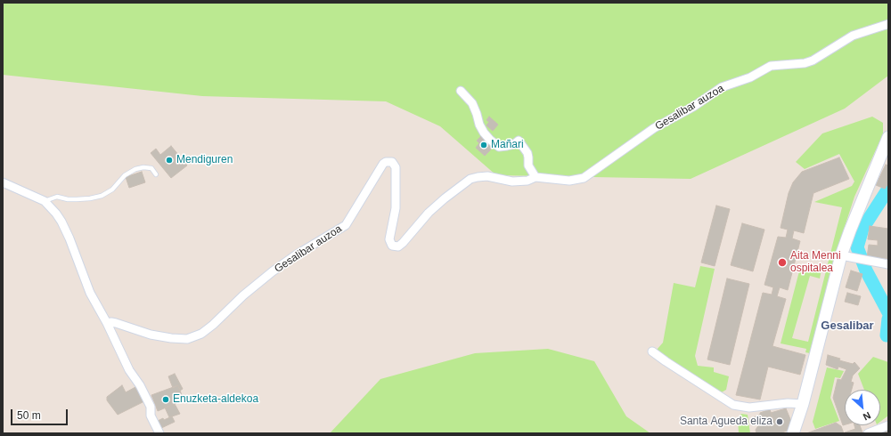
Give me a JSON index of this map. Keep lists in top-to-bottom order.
{
  "streets": {
    "street": ["Gesalibar auzoa"]
  },
  "districts": ["Gesalibar"],
  "places": [
    "Mañari",
    "Mendiguren",
    "Aita Menni ospitalea",
    "Enuzketa-aldekoa",
    "Santa Agueda eliza"
  ],
  "scale_bar": "50 m",
  "north": "bottom right"
}
